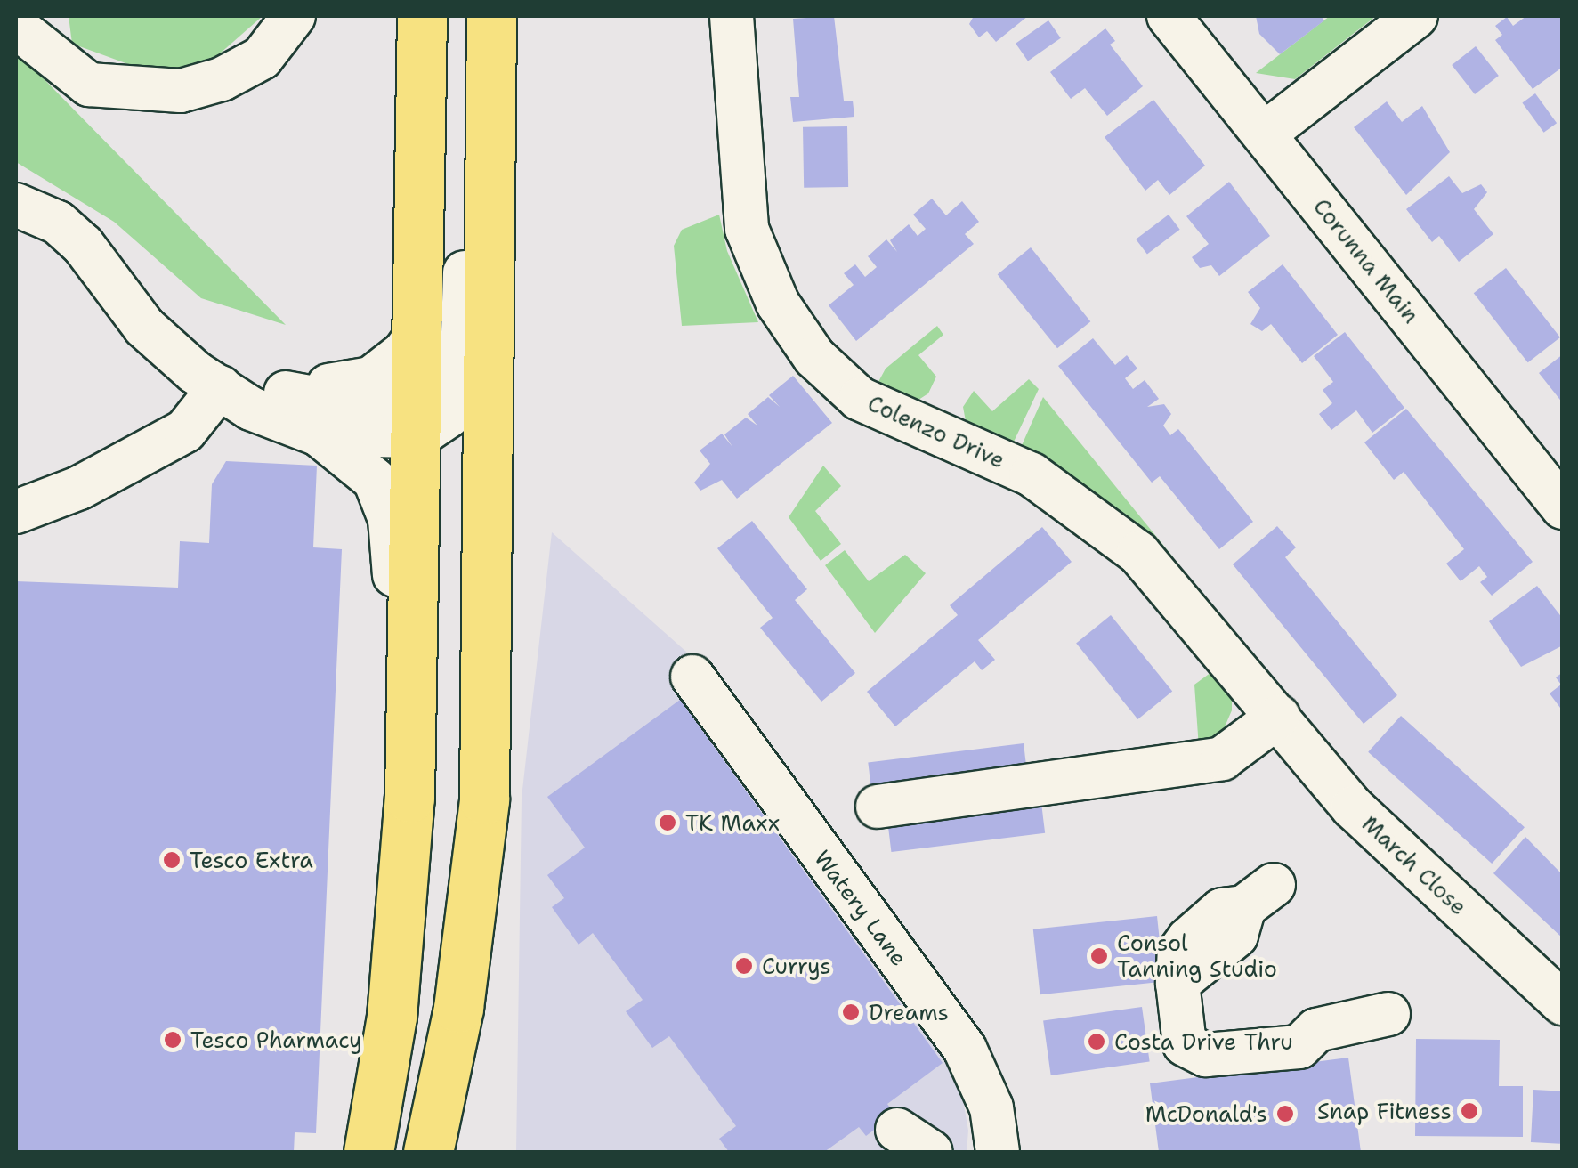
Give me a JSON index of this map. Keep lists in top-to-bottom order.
{
  "streets": {
    "street": [
      "Corunna Main",
      "Colenzo Drive",
      "March Close",
      "Watery Lane"
    ]
  },
  "crossings": [
    ["Colenzo Drive", "March Close"]
  ],
  "places": [
    "TK Maxx",
    "Tesco Extra",
    "Consol Tanning Studio",
    "Currys",
    "Dreams",
    "Tesco Pharmacy",
    "Costa Drive Thru",
    "Snap Fitness",
    "McDonald's"
  ]
}
